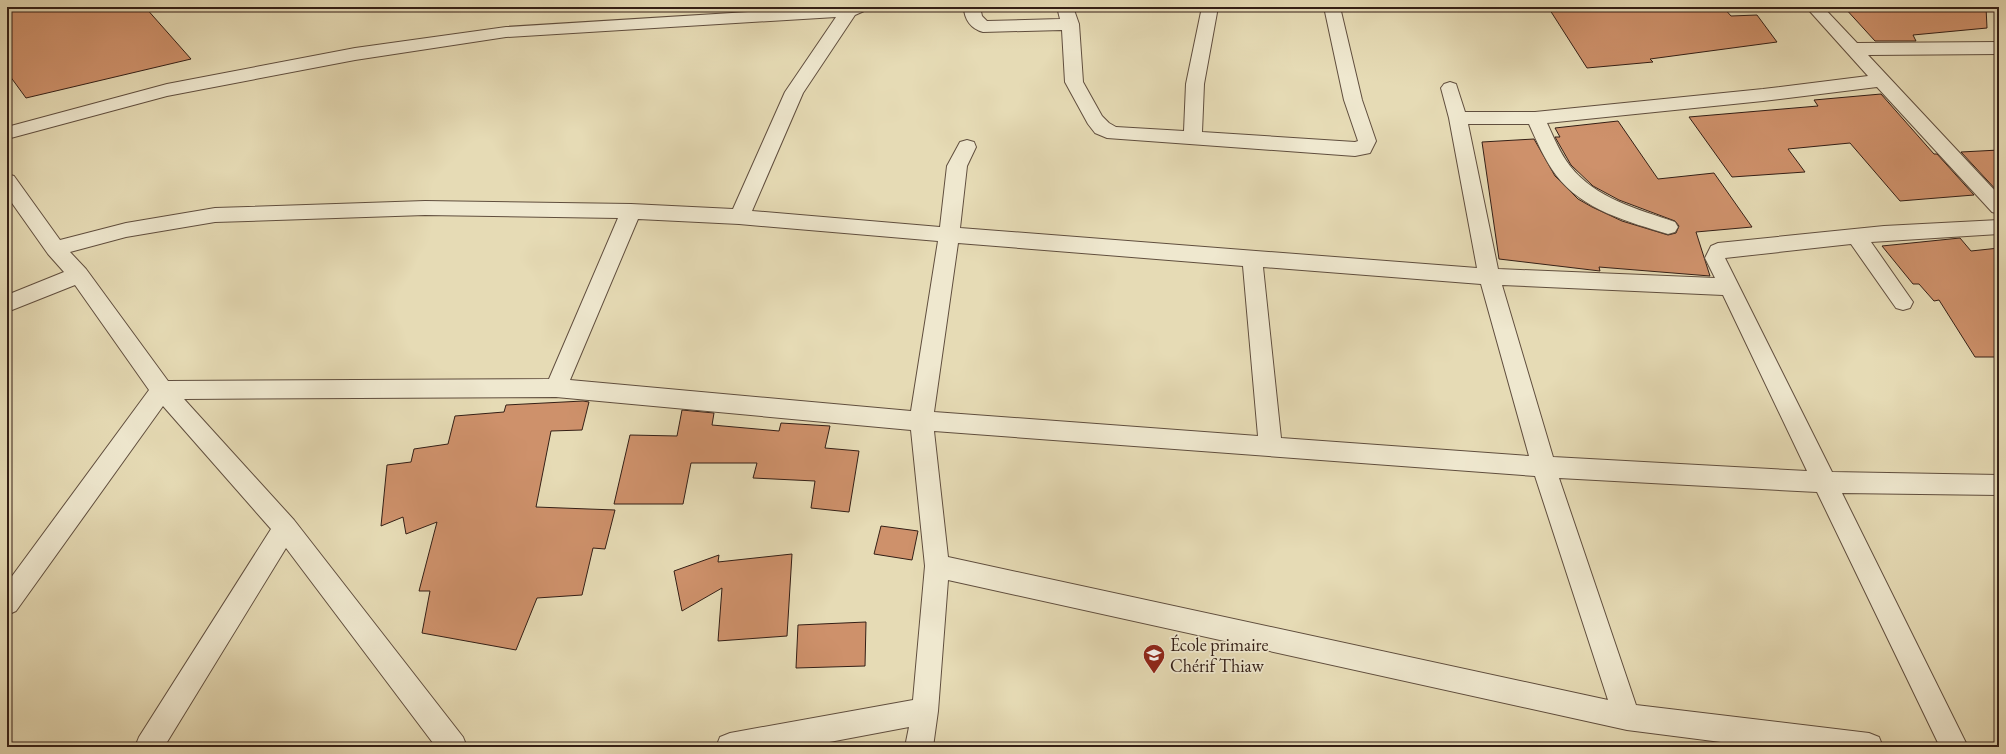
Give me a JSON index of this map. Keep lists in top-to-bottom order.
{
  "places": {
    "school or university": ["École primaire Chérif Thiaw"]
  }
}
